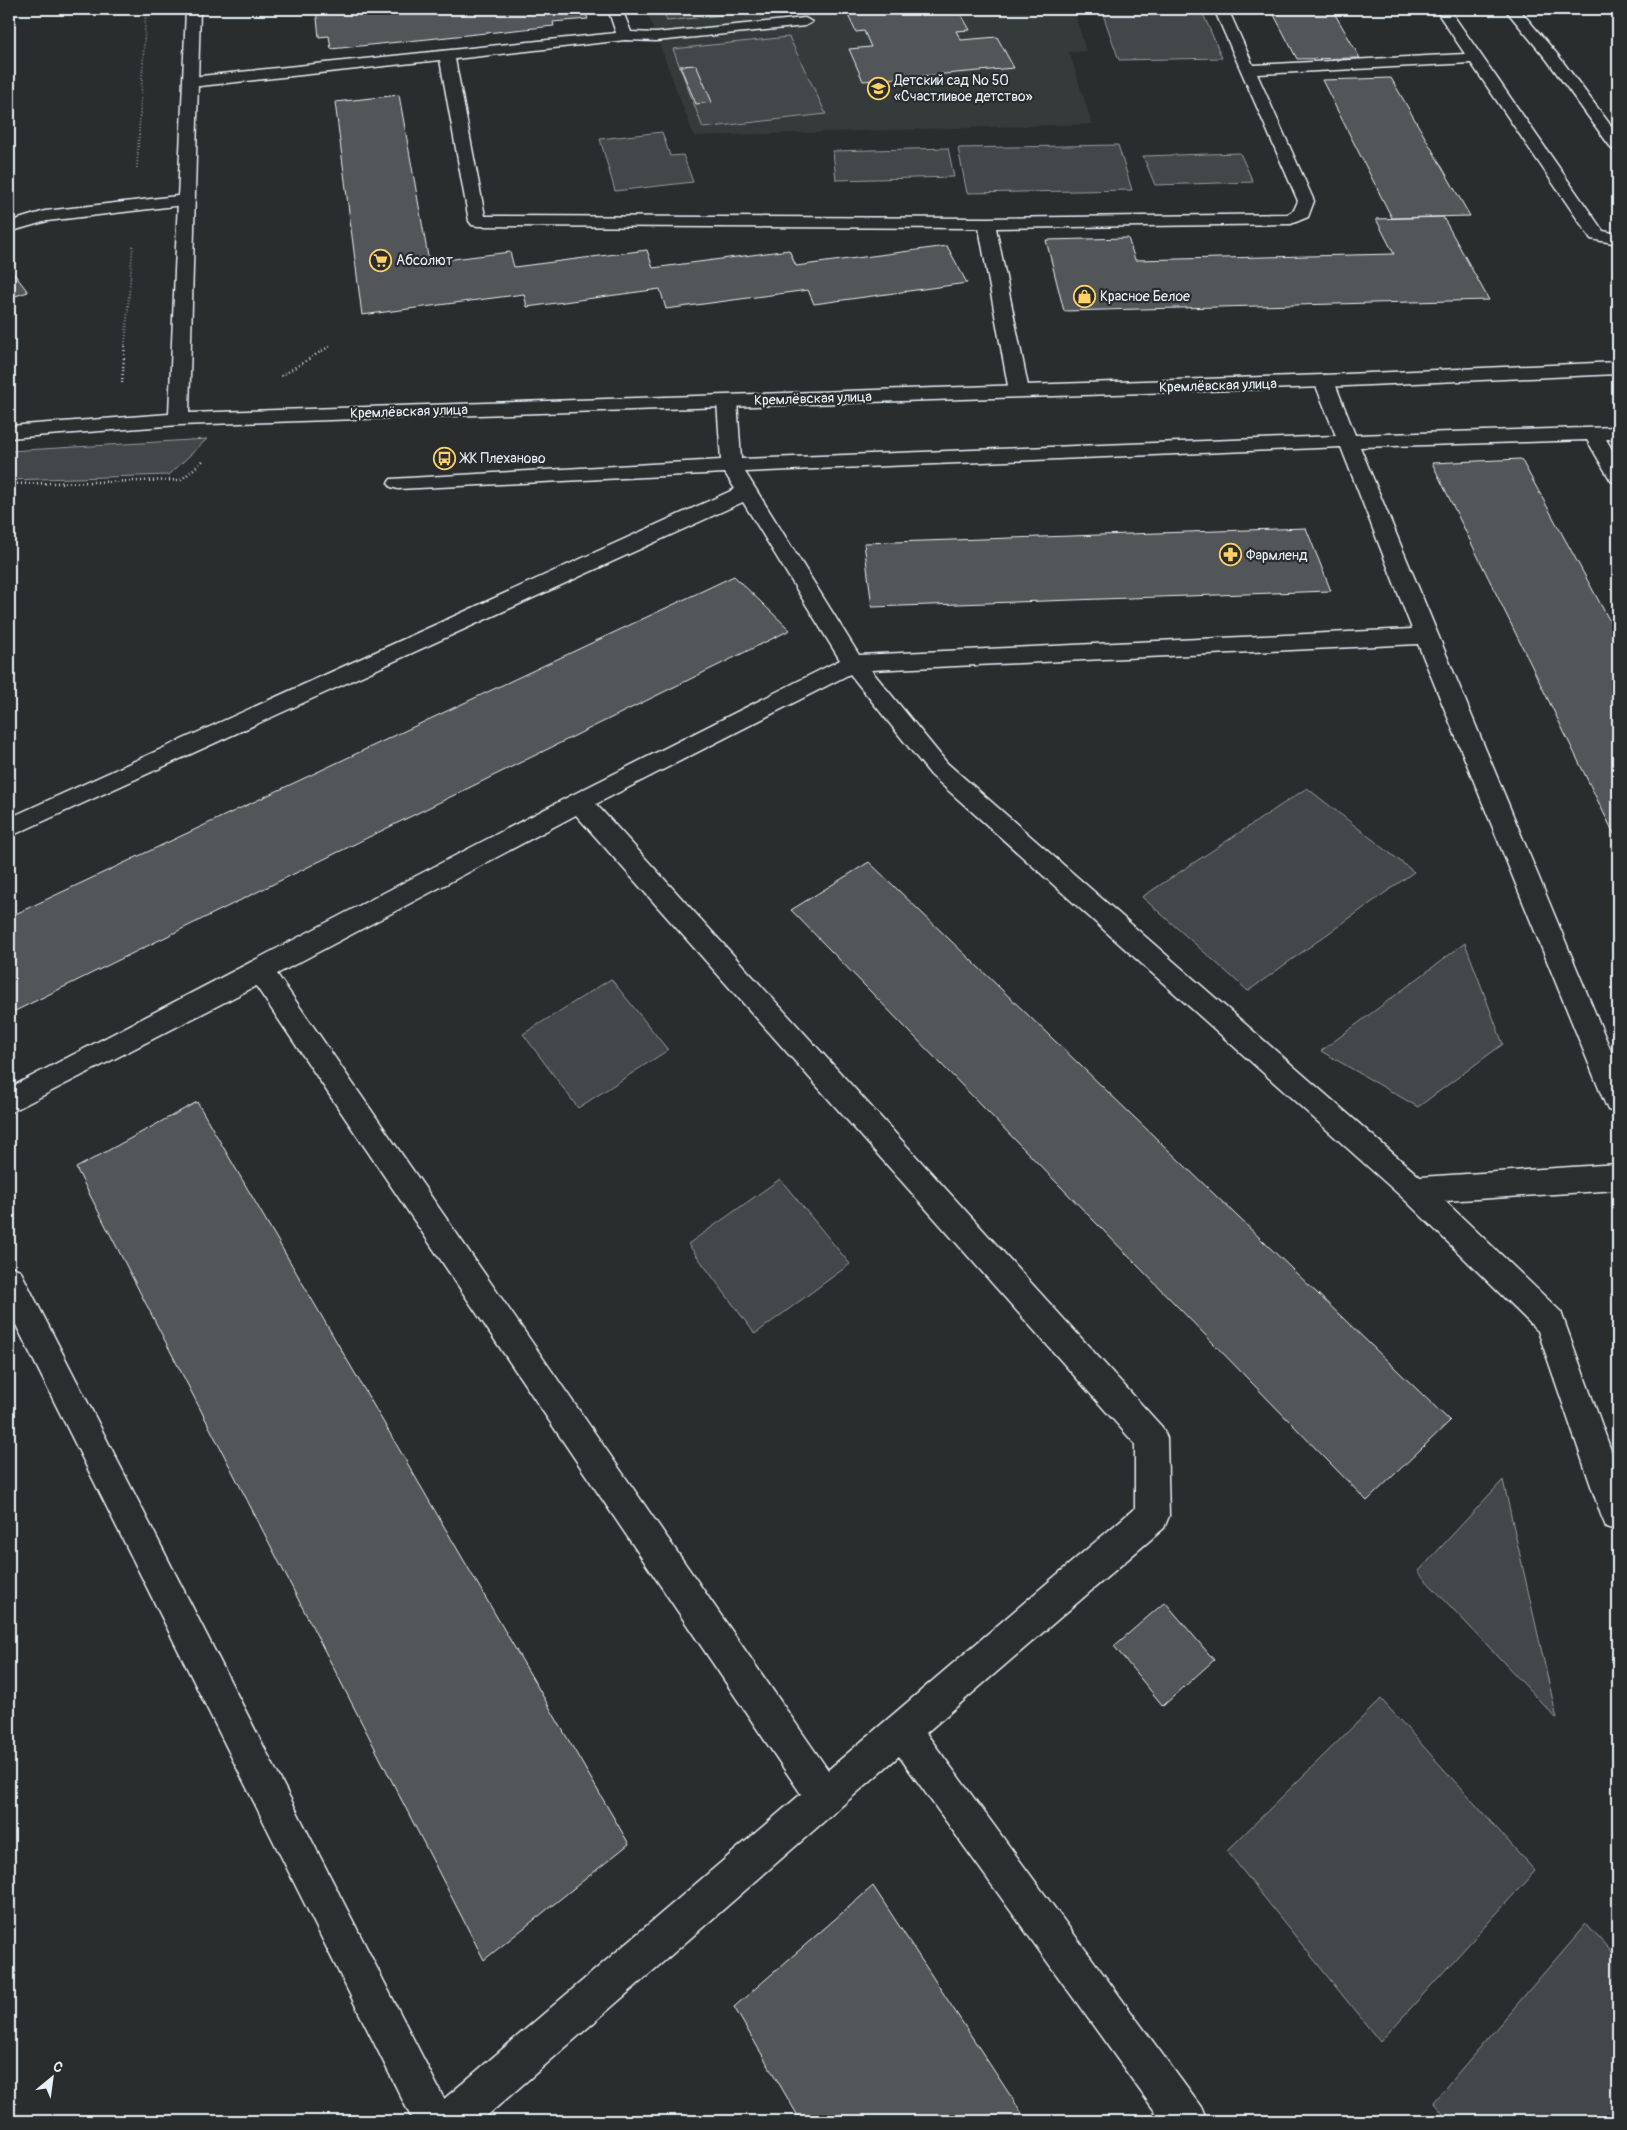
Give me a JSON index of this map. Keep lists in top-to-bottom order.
{
  "streets": {
    "street": ["Кремлёвская улица"]
  },
  "places": {
    "school or university": ["Детский сад № 50 «Счастливое детство»"],
    "supermarket": ["Абсолют"],
    "shop": ["Красное Белое"],
    "bus stop": ["ЖК Плеханово"],
    "pharmacy": ["Фармленд"]
  },
  "north": "top right"
}
